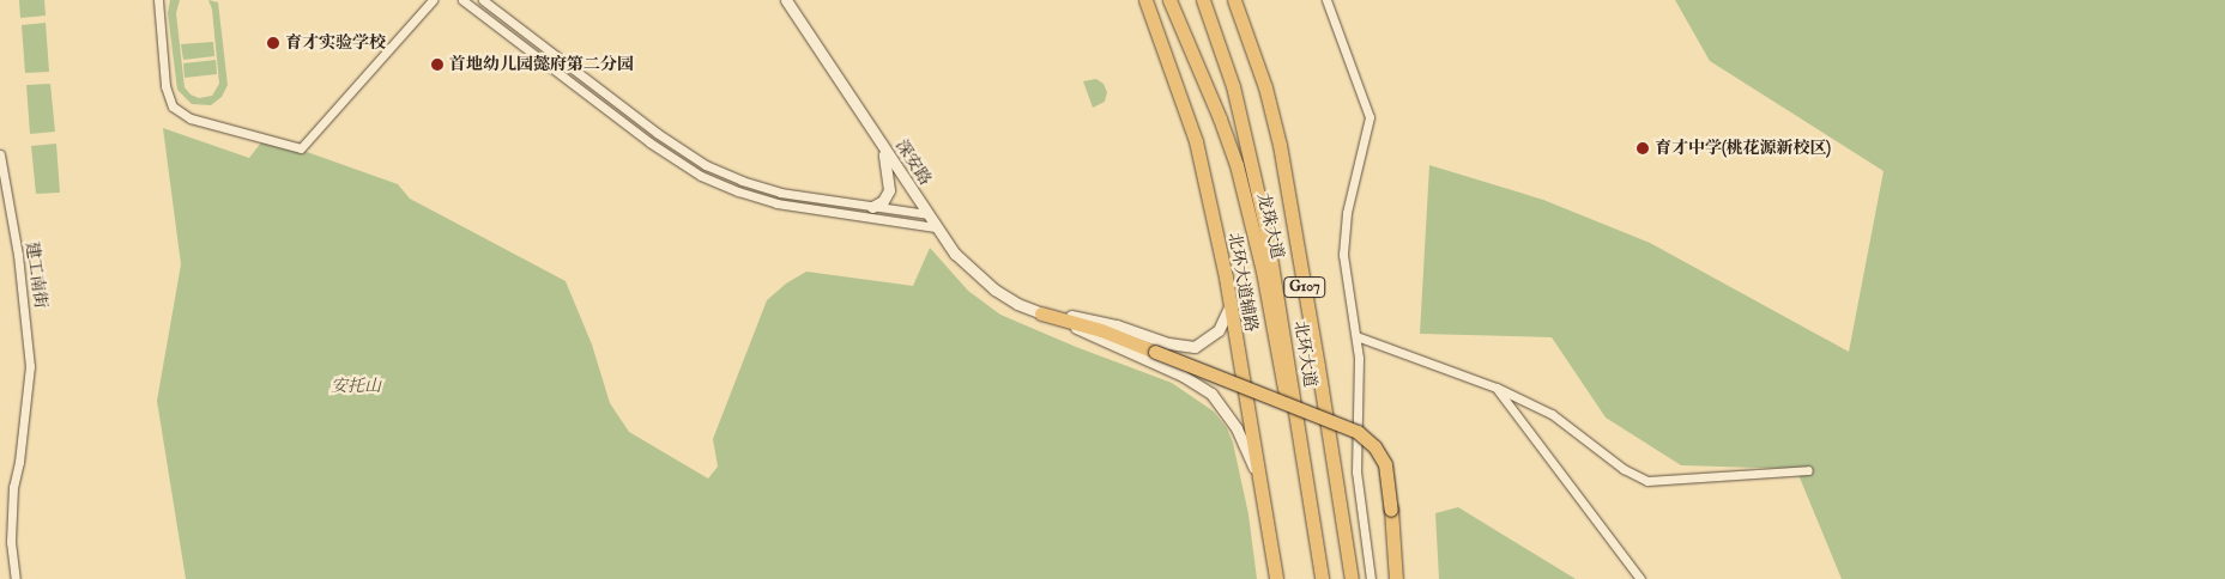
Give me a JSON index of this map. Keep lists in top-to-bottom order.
{
  "streets": {
    "main road": [
      "龙珠大道",
      "北环大道辅路",
      "G107",
      "北环大道"
    ],
    "street": ["深安路", "建工南街"]
  },
  "crossings": [
    ["深安路", "北环大道辅路"],
    ["龙珠大道", "北环大道"]
  ],
  "parks": ["安托山"],
  "places": ["育才实验学校", "首地幼儿园懿府第二分园", "育才中学(桃花源新校区)"]
}
